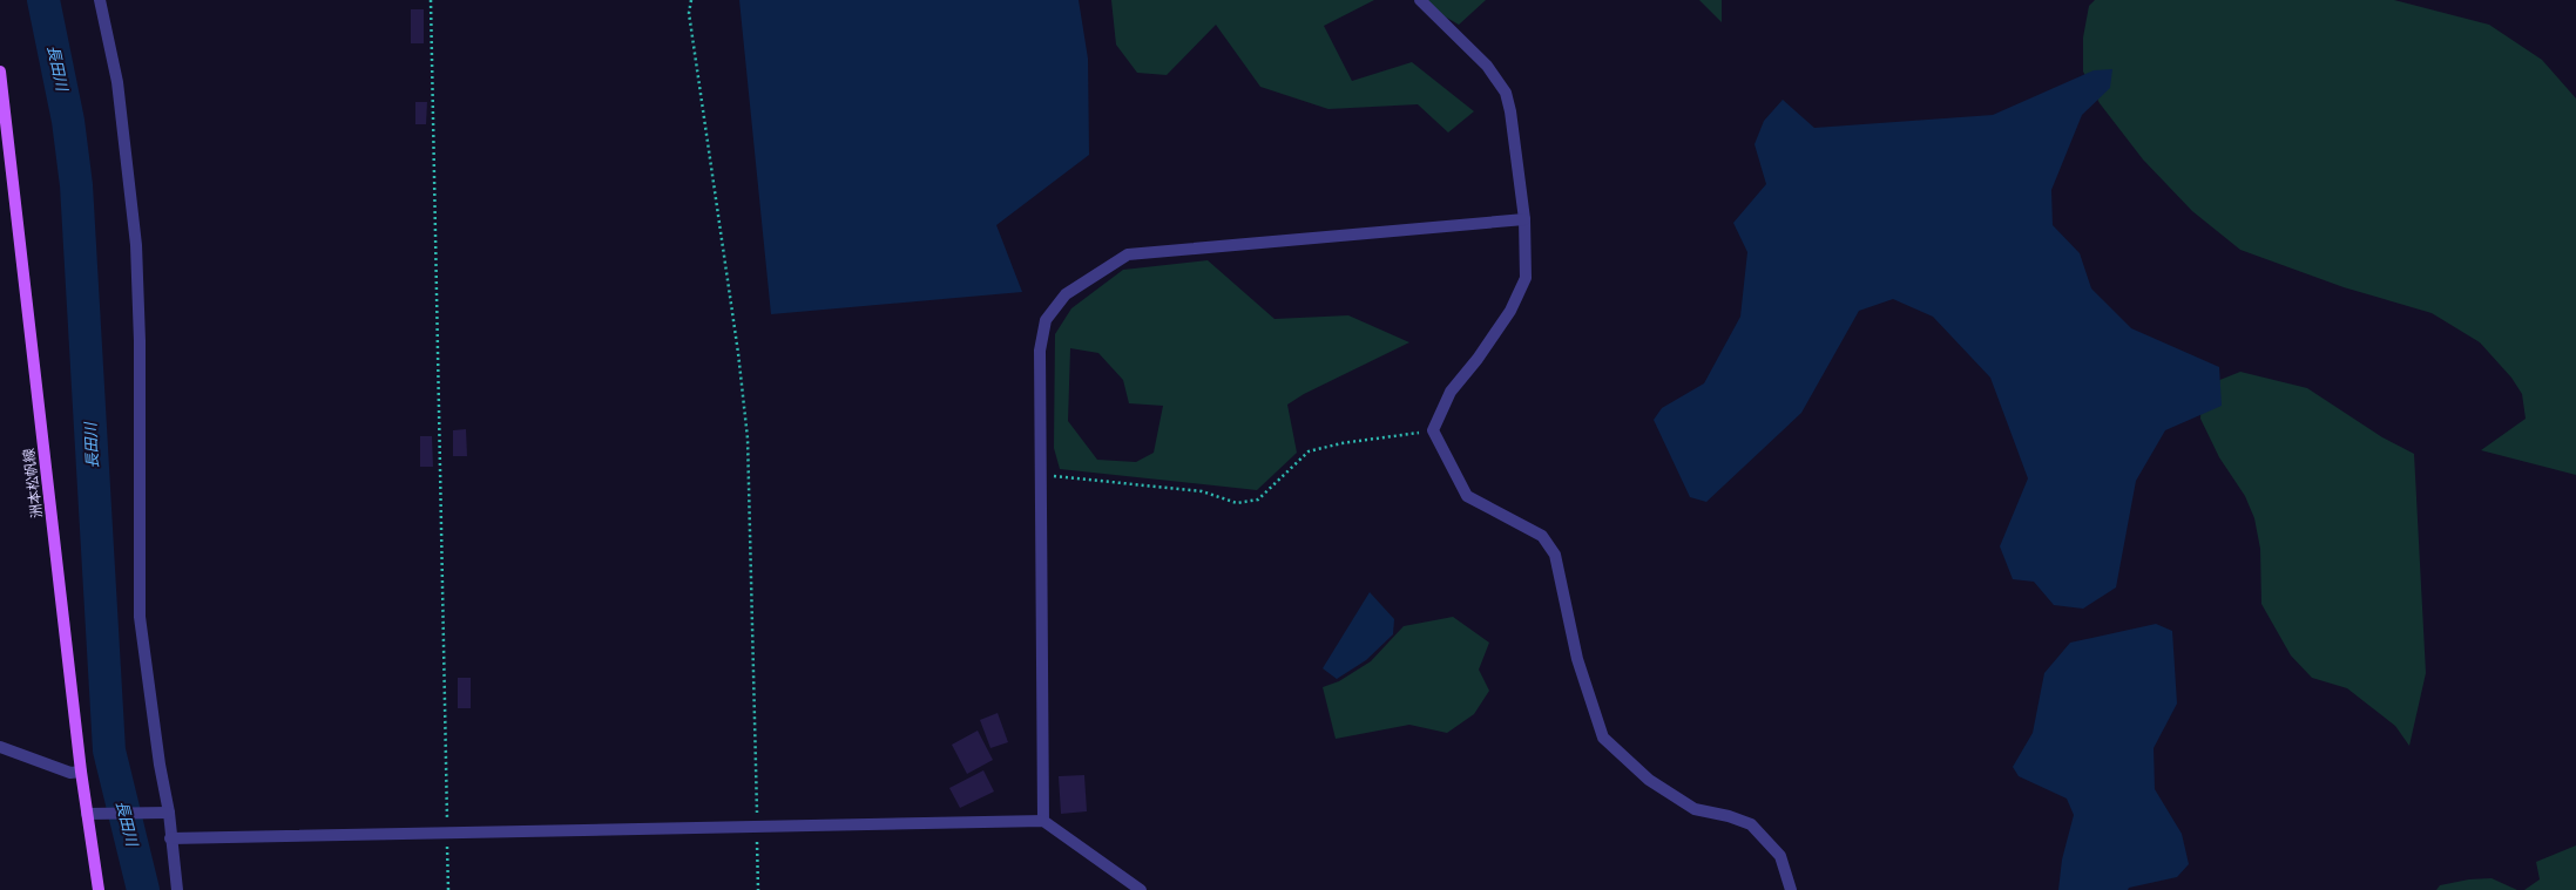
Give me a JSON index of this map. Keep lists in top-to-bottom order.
{
  "streets": {
    "main road": ["洲本松帆線"]
  },
  "water": ["長田川"]
}
